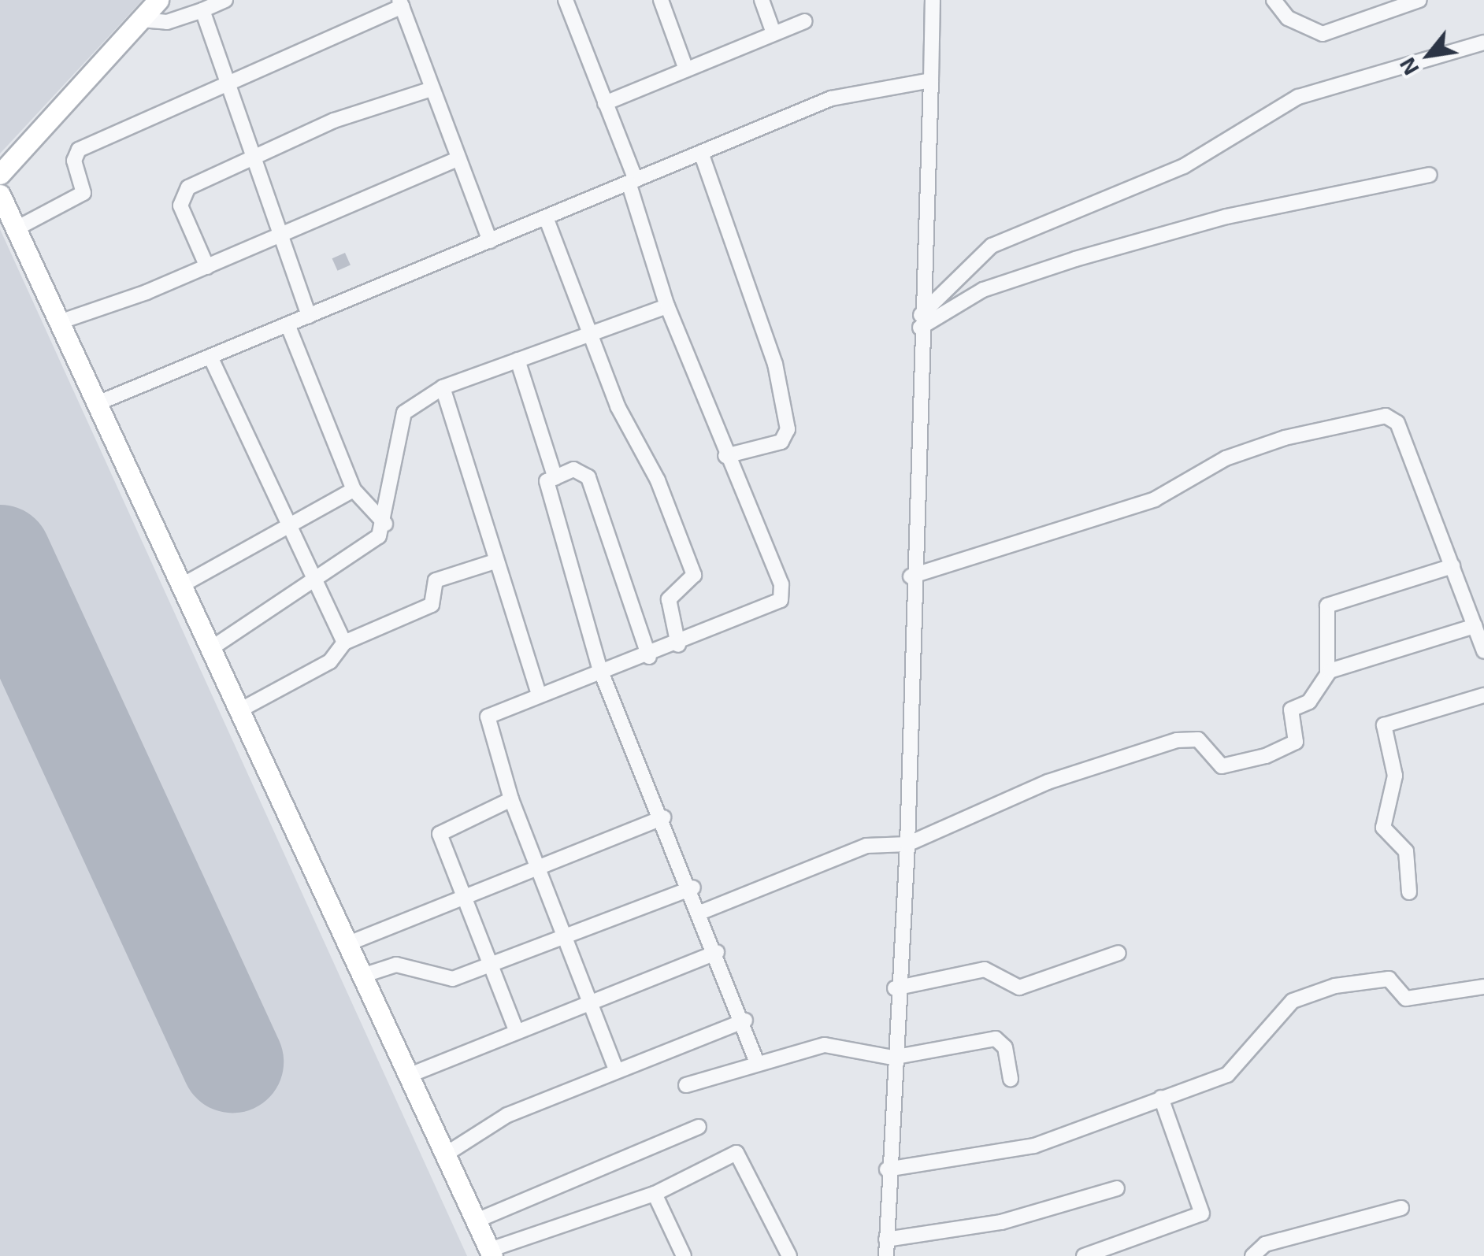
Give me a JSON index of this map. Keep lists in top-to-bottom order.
{
  "north": "bottom left"
}
